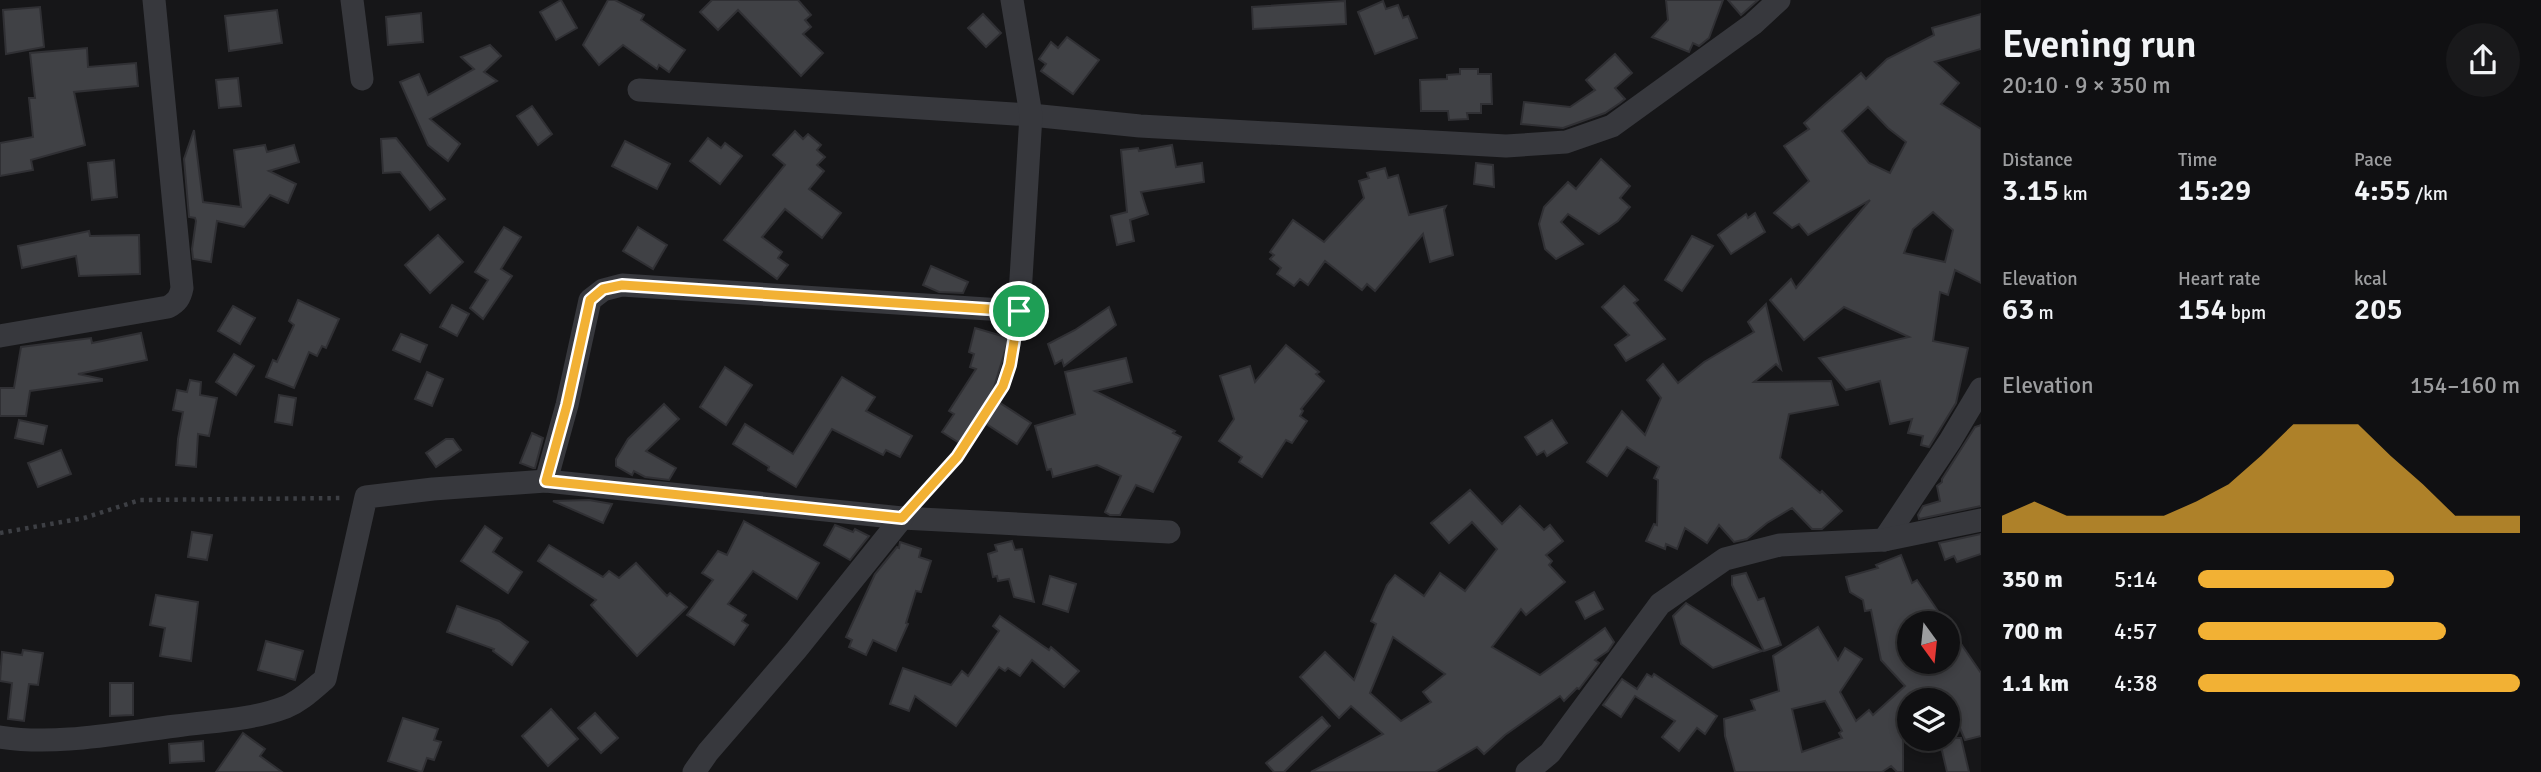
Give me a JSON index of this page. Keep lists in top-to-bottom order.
{
  "north": "bottom",
  "page": {
    "heading": ["Evening run", "20:10 · 9 × 350 m"],
    "stats": [
      ["Distance", "3.15 km"],
      ["Time", "15:29"],
      ["Pace", "4:55 /km"],
      ["Elevation", "63 m"],
      ["Heart rate", "154 bpm"],
      ["kcal", "205"]
    ],
    "chart": ["Elevation", "154–160 m"],
    "list": [
      {
        "name": "350 m",
        "note": "5:14"
      },
      {
        "name": "700 m",
        "note": "4:57"
      },
      {
        "name": "1.1 km",
        "note": "4:38"
      }
    ]
  }
}
